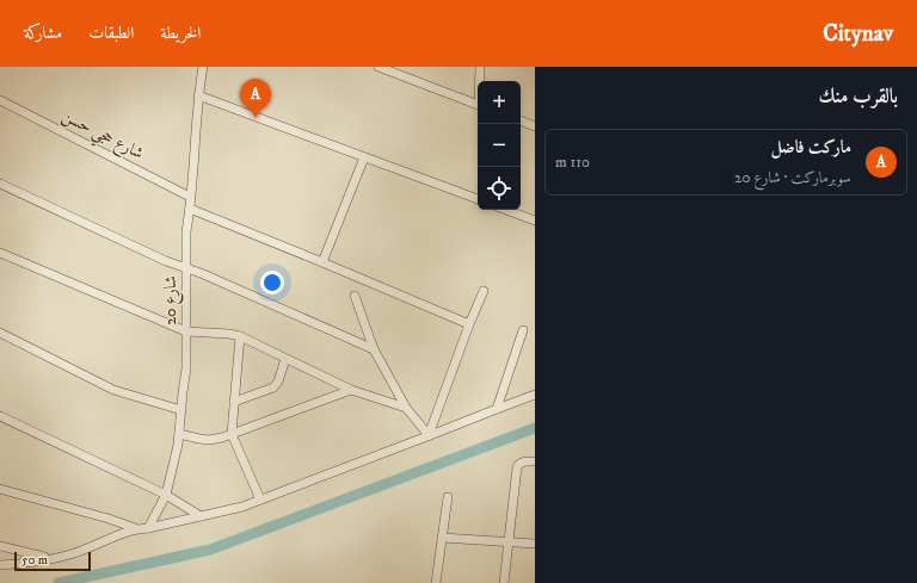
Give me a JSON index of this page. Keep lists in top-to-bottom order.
{
  "streets": {
    "street": ["شارع حجي حسن", "شارع 20"]
  },
  "crossings": [
    ["شارع حجي حسن", "شارع 20"]
  ],
  "scale_bar": "50 m",
  "page": {
    "header": "Citynav",
    "nav": ["الخريطة", "الطبقات", "مشاركة"],
    "heading": "بالقرب منك",
    "pins": "A",
    "map_buttons": ["+", "−"],
    "list": [
      {
        "mark": "A",
        "name": "ماركت فاضل",
        "note": "سوبرماركت · شارع 20",
        "value": "110 m"
      }
    ],
    "scale": "50 m"
  }
}
